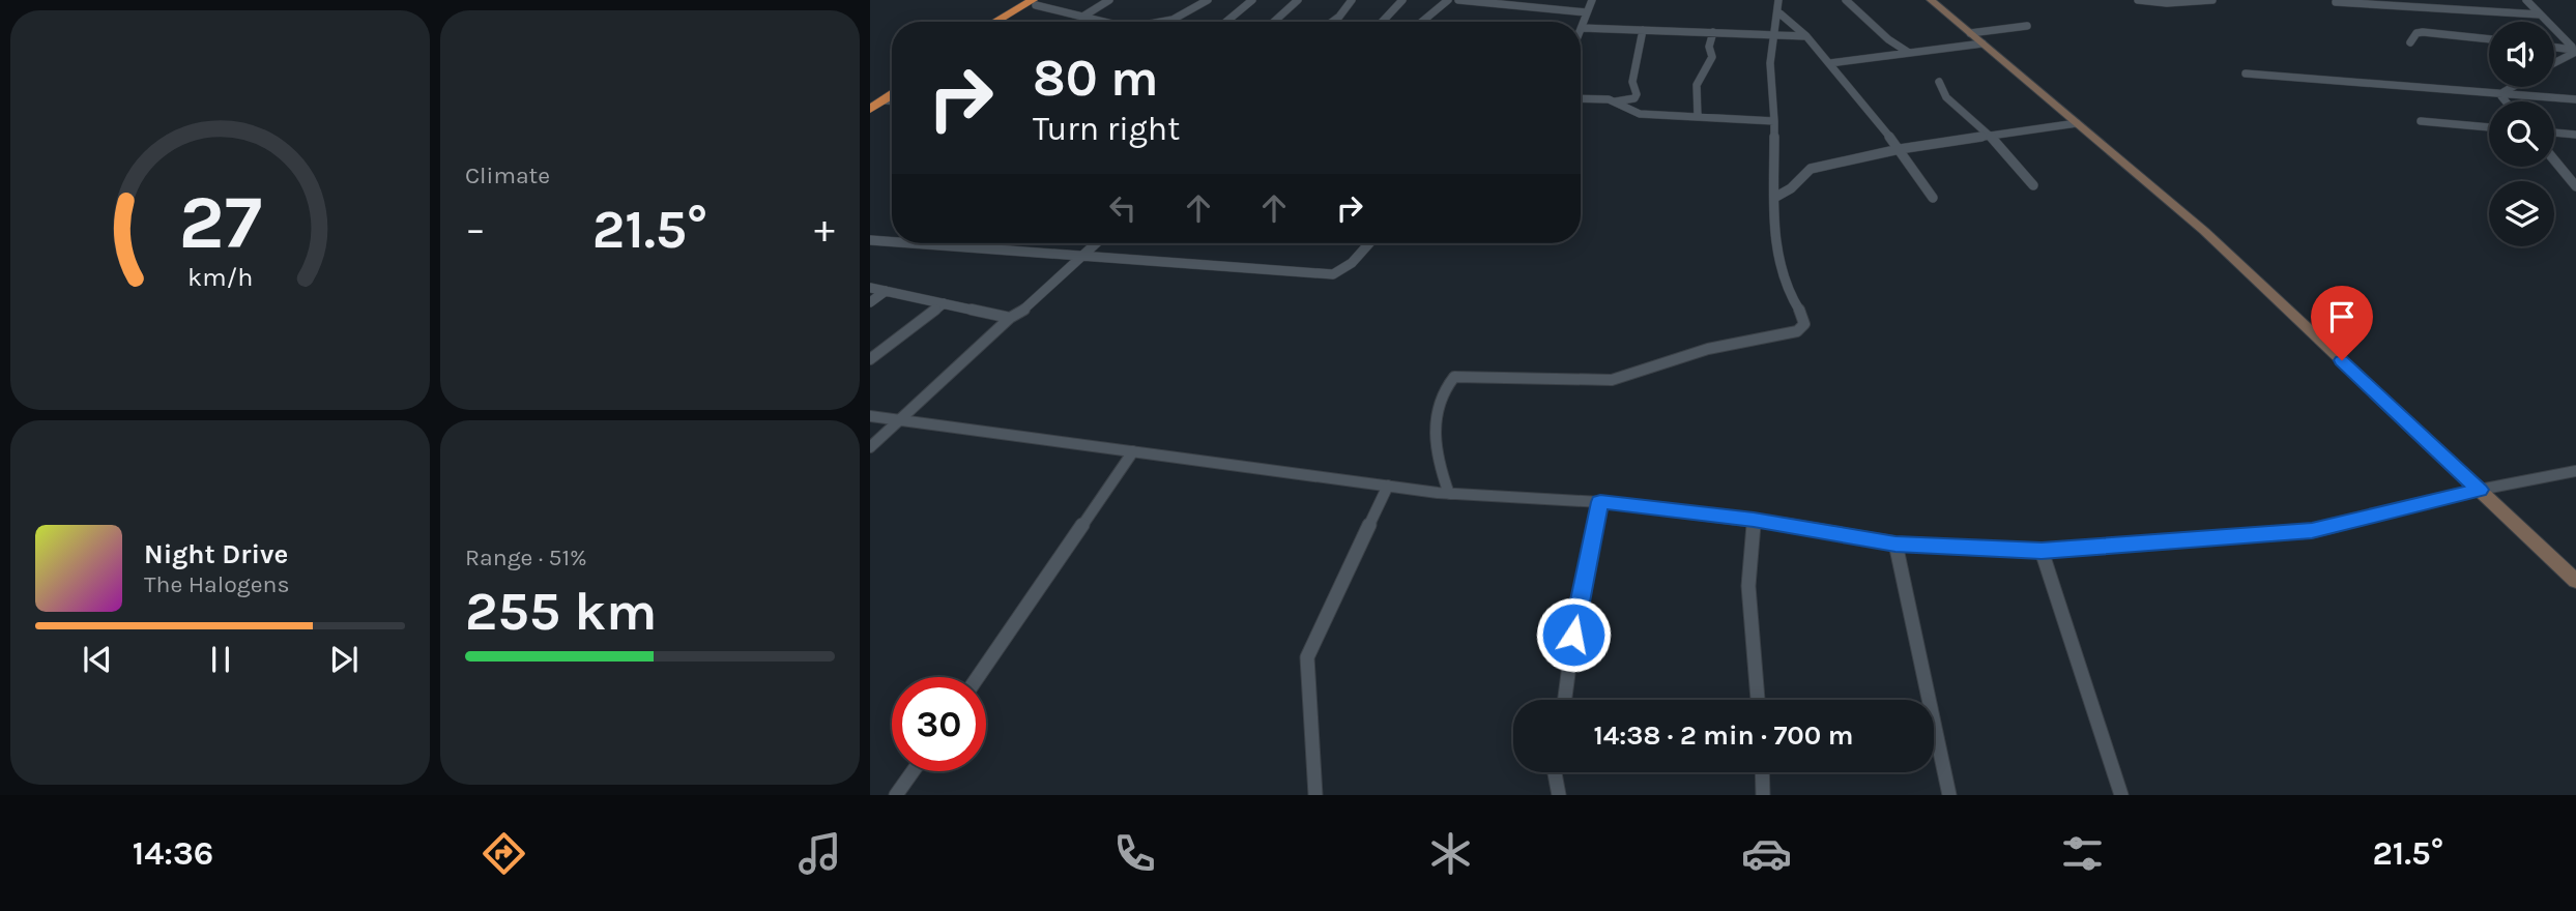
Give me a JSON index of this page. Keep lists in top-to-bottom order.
{
  "page": {
    "tile": [
      "Climate",
      ["Range · 51%", "255 km"]
    ],
    "turn": ["80 m", "Turn right"],
    "heat": ["−", "21.5°", "+"],
    "song": ["Night Drive", "The Halogens"],
    "limit": "30",
    "trip": "14:38 · 2 min · 700 m",
    "tabs": ["14:36", "21.5°"],
    "gauge": ["27", "km/h"]
  }
}
